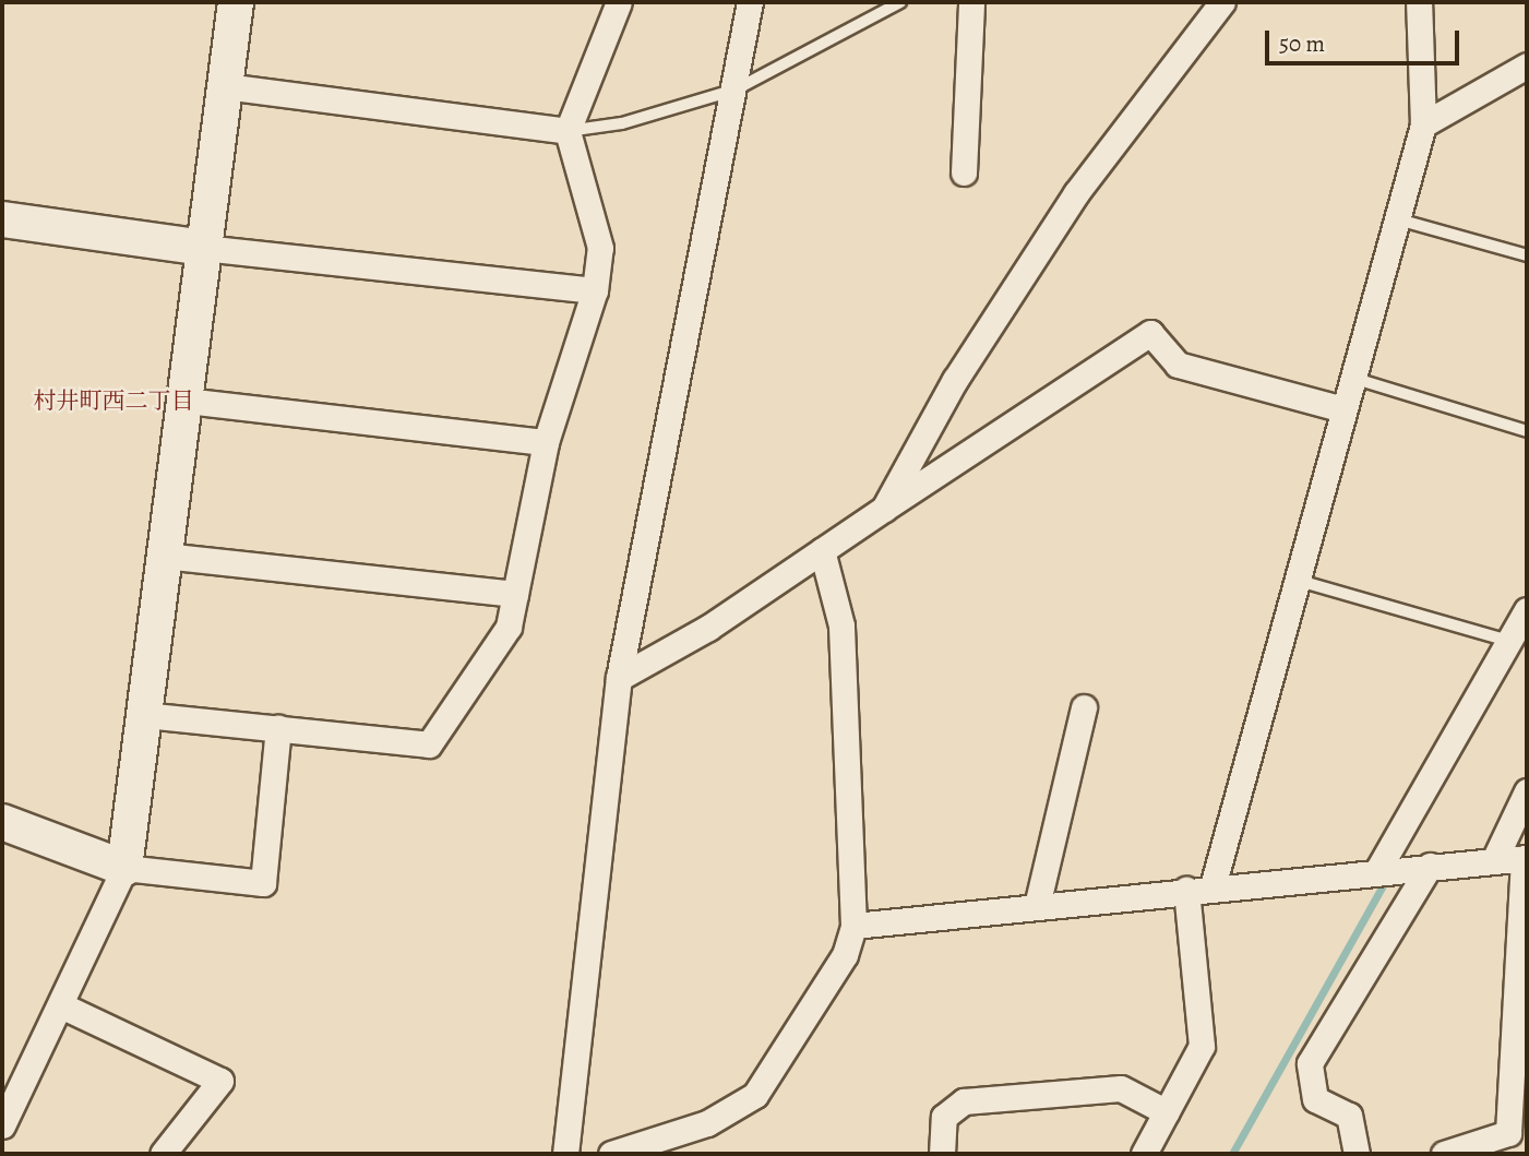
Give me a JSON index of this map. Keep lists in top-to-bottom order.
{
  "districts": ["村井町西二丁目"],
  "scale_bar": "50 m"
}
